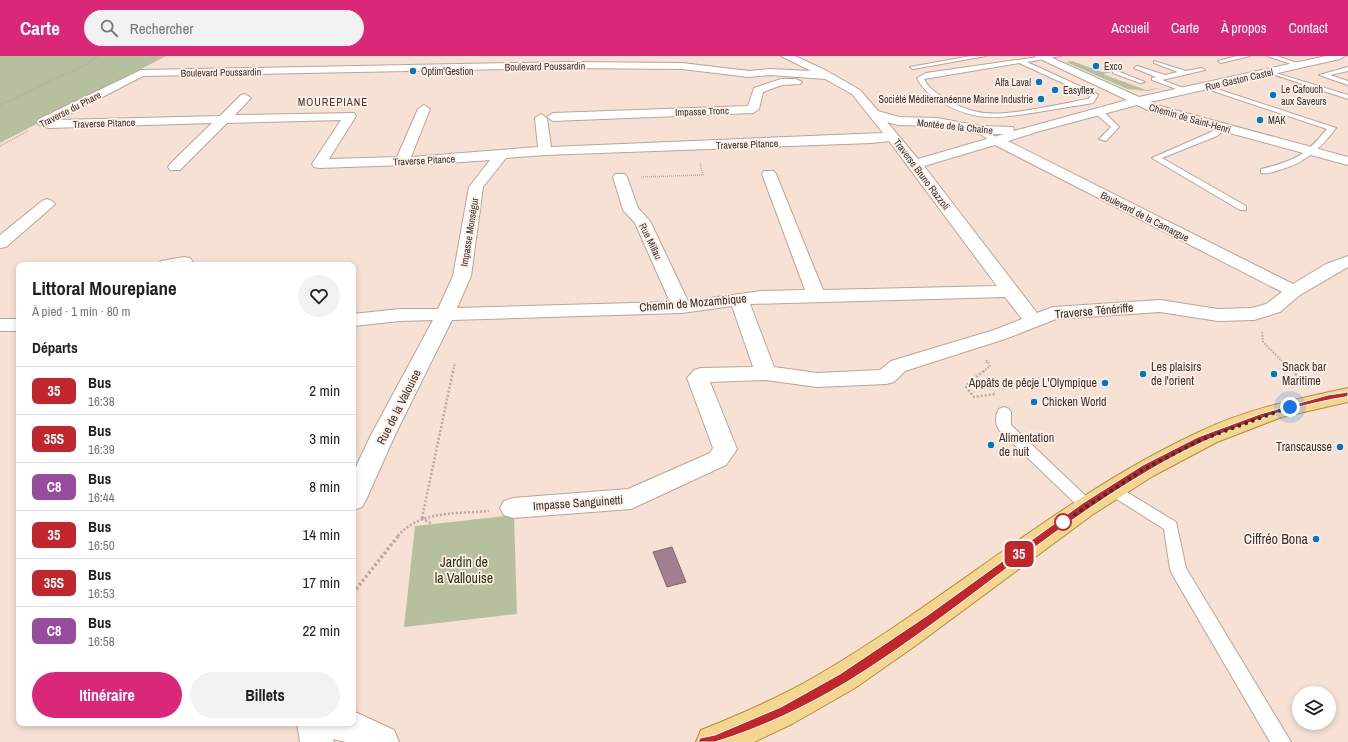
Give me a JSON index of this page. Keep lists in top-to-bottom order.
{
  "streets": {
    "street": [
      "Boulevard Poussardin",
      "Rue Gaston Castel",
      "Traverse du Phare",
      "Impasse Tronc",
      "Chemin de Saint-Henri",
      "Traverse Pitance",
      "Montée de la Chaîne",
      "Traverse Bruno Razzoli",
      "Boulevard de la Camargue",
      "Impasse Monségur",
      "Rue Millau",
      "Chemin de Mozambique",
      "Traverse Ténériffe",
      "Rue de la Valouise",
      "Impasse Sanguinetti"
    ]
  },
  "crossings": [
    ["Boulevard Poussardin", "Traverse du Phare"],
    ["Boulevard Poussardin", "Impasse Tronc"],
    ["Boulevard Poussardin", "Traverse Bruno Razzoli"],
    ["Rue Gaston Castel", "Chemin de Saint-Henri"],
    ["Rue Gaston Castel", "Montée de la Chaîne"],
    ["Traverse du Phare", "Traverse Pitance"],
    ["Impasse Tronc", "Traverse Pitance"],
    ["Impasse Tronc", "Traverse Bruno Razzoli"],
    ["Chemin de Saint-Henri", "Montée de la Chaîne"],
    ["Traverse Pitance", "Traverse Bruno Razzoli"],
    ["Traverse Pitance", "Impasse Monségur"],
    ["Montée de la Chaîne", "Traverse Bruno Razzoli"],
    ["Montée de la Chaîne", "Boulevard de la Camargue"],
    ["Traverse Bruno Razzoli", "Chemin de Mozambique"],
    ["Traverse Bruno Razzoli", "Traverse Ténériffe"],
    ["Boulevard de la Camargue", "Traverse Ténériffe"],
    ["Impasse Monségur", "Chemin de Mozambique"],
    ["Impasse Monségur", "Rue de la Valouise"],
    ["Rue Millau", "Chemin de Mozambique"],
    ["Chemin de Mozambique", "Rue de la Valouise"],
    ["Traverse Ténériffe", "Impasse Sanguinetti"]
  ],
  "districts": ["MOUREPIANE"],
  "parks": ["Jardin de la Vallouise"],
  "places": [
    "Exco",
    "Optim'Gestion",
    "Alfa Laval",
    "Easyflex",
    "Le Cafouch aux Saveurs",
    "Société Méditerranéenne Marine Industrie",
    "MAK",
    "Les plaisirs de l'orient",
    "Snack bar Maritime",
    "Appâts de pêcje L'Olympique",
    "Chicken World",
    "Alimentation de nuit",
    "Transcausse",
    "Ciffréo Bona"
  ],
  "lines": ["bus line 35"],
  "page": {
    "header": "Carte",
    "search": "Rechercher",
    "nav": [
      "Accueil",
      "Carte",
      "À propos",
      "Contact"
    ],
    "on_map": "35",
    "heading": [
      ["Littoral Mourepiane", "À pied · 1 min · 80 m"],
      "Départs"
    ],
    "list": [
      {
        "mark": "35",
        "name": "Bus",
        "note": "16:38",
        "value": "2 min"
      },
      {
        "mark": "35S",
        "name": "Bus",
        "note": "16:39",
        "value": "3 min"
      },
      {
        "mark": "C8",
        "name": "Bus",
        "note": "16:44",
        "value": "8 min"
      },
      {
        "mark": "35",
        "name": "Bus",
        "note": "16:50",
        "value": "14 min"
      },
      {
        "mark": "35S",
        "name": "Bus",
        "note": "16:53",
        "value": "17 min"
      },
      {
        "mark": "C8",
        "name": "Bus",
        "note": "16:58",
        "value": "22 min"
      }
    ],
    "buttons": ["Itinéraire", "Billets"]
  }
}
